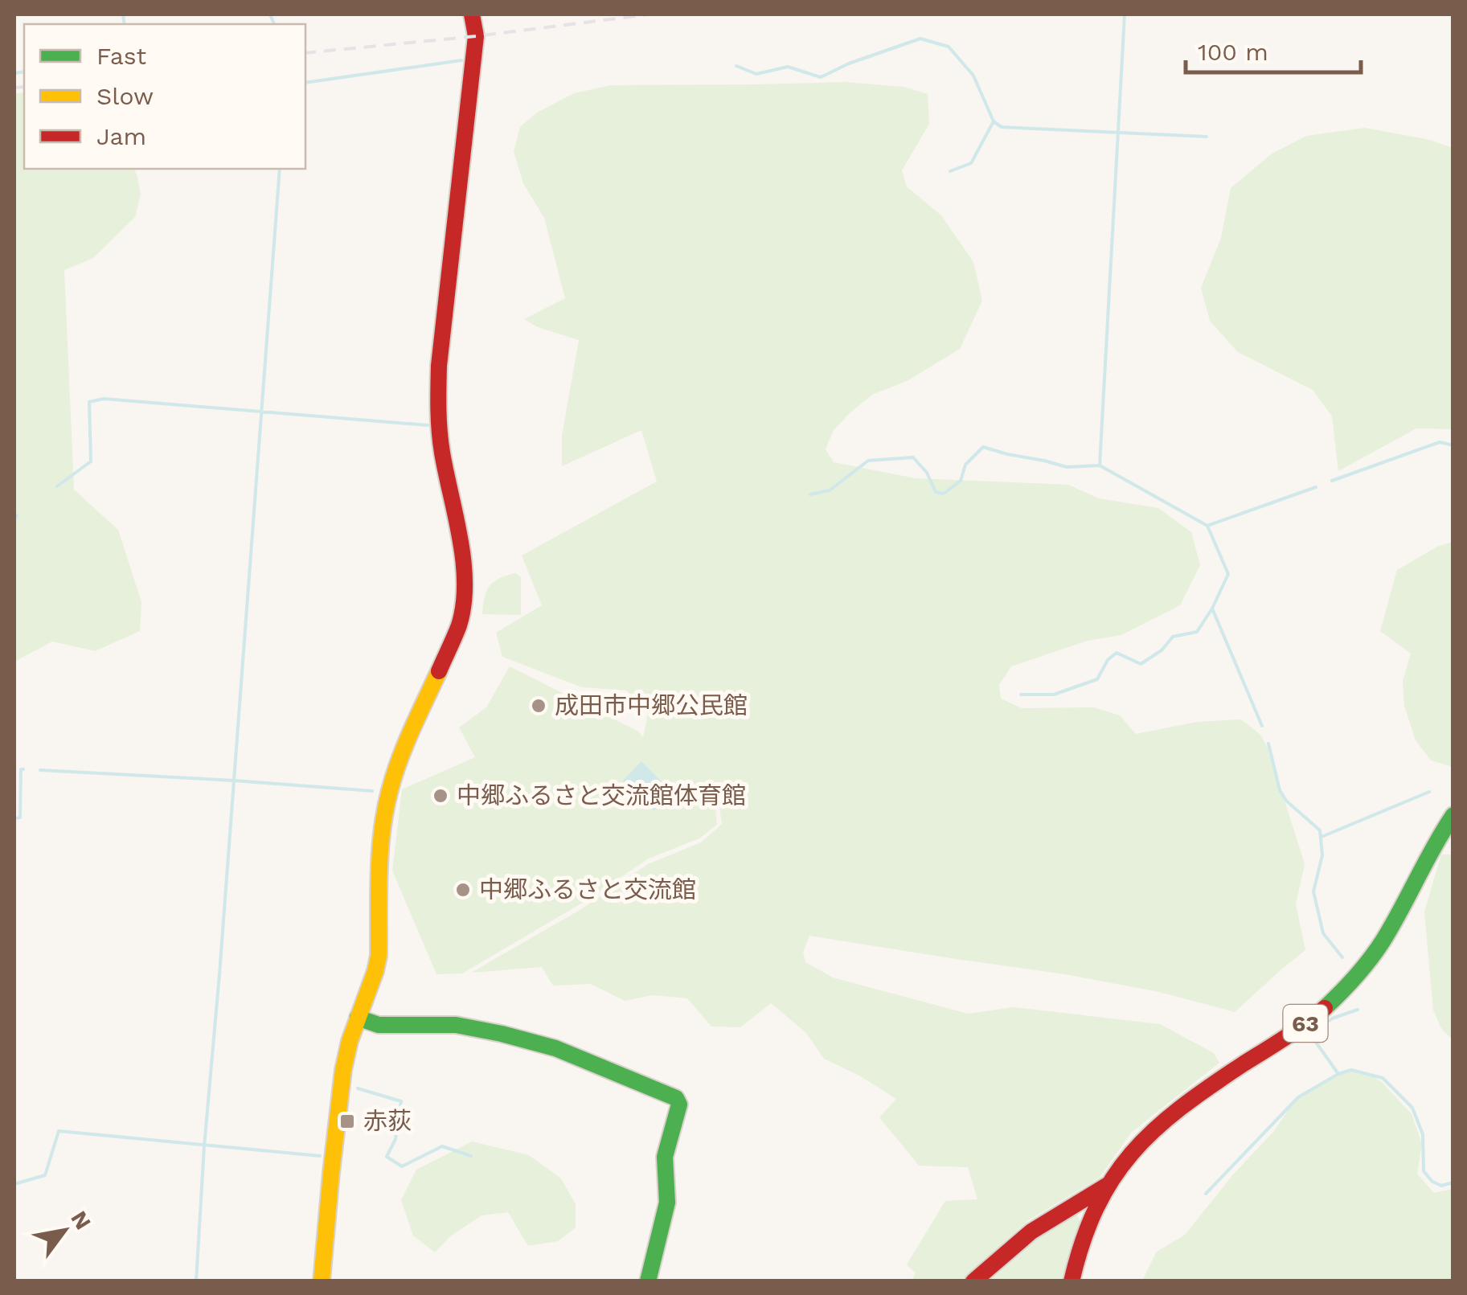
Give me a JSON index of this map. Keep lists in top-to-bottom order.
{
  "streets": {
    "street": ["63"]
  },
  "places": {
    "other": ["成田市中郷公民館", "中郷ふるさと交流館体育館", "中郷ふるさと交流館"],
    "transit": ["赤荻"]
  },
  "legend": ["Fast", "Slow", "Jam"],
  "scale_bar": "100 m",
  "north": "top right"
}
